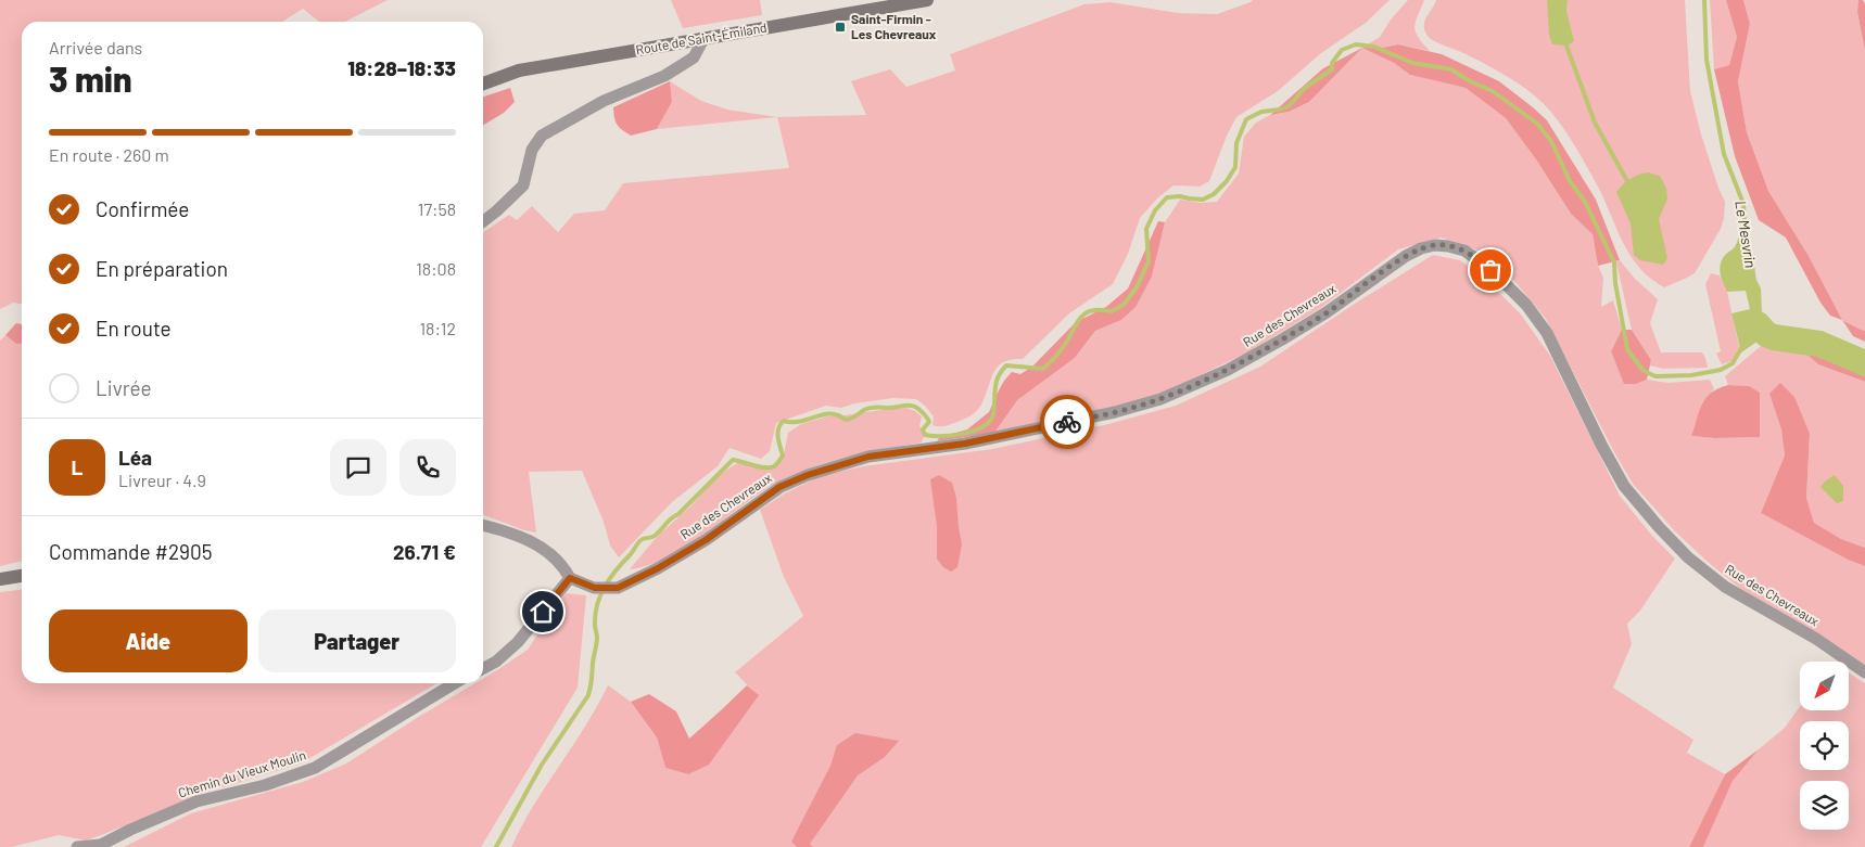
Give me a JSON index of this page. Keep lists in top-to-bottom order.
{
  "streets": {
    "main road": ["Route de Saint-Émiland"],
    "street": ["Rue des Chevreaux", "Chemin du Vieux Moulin"]
  },
  "water": ["Le Mesvrin"],
  "places": {
    "transit": ["Saint-Firmin - Les Chevreaux"]
  },
  "north": "bottom left",
  "page": {
    "heading": ["3 min", "Arrivée dans", "18:28–18:33"],
    "panel": [
      "Léa",
      "Livreur · 4.9",
      "Commande #2905",
      "26.71 €"
    ],
    "bar": "En route · 260 m",
    "list": [
      ["Confirmée", "17:58"],
      ["En préparation", "18:08"],
      ["En route", "18:12"],
      "Livrée"
    ],
    "round": "L",
    "buttons": ["Aide", "Partager"]
  }
}
